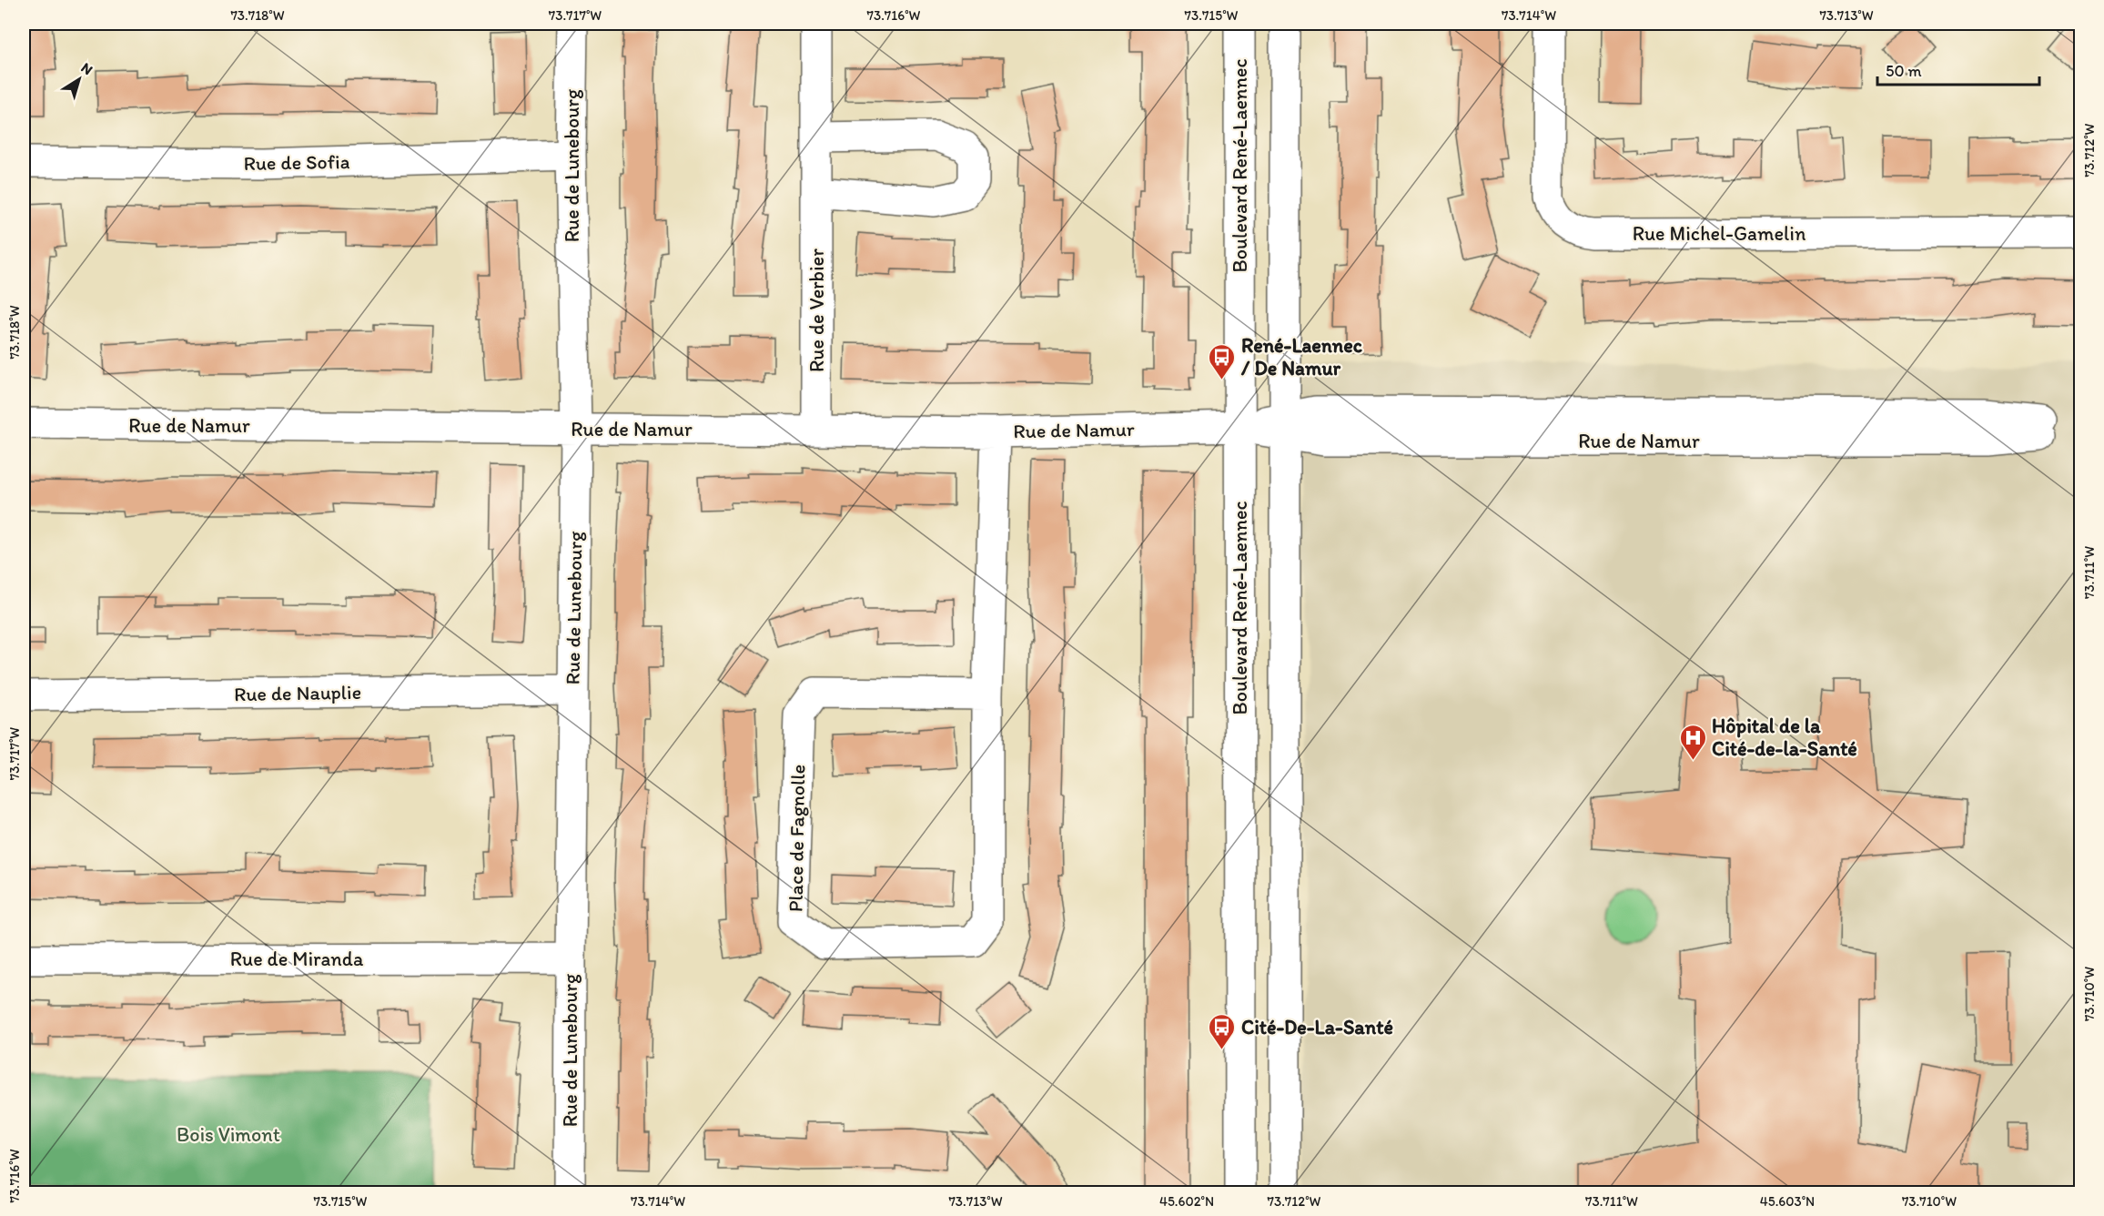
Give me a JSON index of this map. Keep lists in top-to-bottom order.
{
  "streets": {
    "street": [
      "Rue de Sofia",
      "Rue de Lunebourg",
      "Boulevard René-Laennec",
      "Rue Michel-Gamelin",
      "Rue de Verbier",
      "Rue de Namur",
      "Rue de Nauplie",
      "Place de Fagnolle",
      "Rue de Miranda"
    ]
  },
  "crossings": [
    ["Rue de Sofia", "Rue de Lunebourg"],
    ["Rue de Lunebourg", "Rue de Namur"],
    ["Rue de Lunebourg", "Rue de Nauplie"],
    ["Rue de Lunebourg", "Rue de Miranda"],
    ["Boulevard René-Laennec", "Rue de Namur"],
    ["Rue de Verbier", "Rue de Namur"],
    ["Rue de Namur", "Place de Fagnolle"]
  ],
  "parks": ["Bois Vimont"],
  "places": {
    "bus stop": ["René-Laennec / De Namur", "Cité-De-La-Santé"],
    "hospital": ["Hôpital de la Cité-de-la-Santé"]
  },
  "scale_bar": "50 m",
  "north": "top right",
  "coordinates": [
    "73.718°W",
    "73.717°W",
    "73.716°W",
    "73.715°W",
    "73.714°W",
    "73.713°W",
    "73.712°W",
    "73.711°W",
    "73.710°W",
    "45.602°N",
    "45.603°N"
  ]
}
